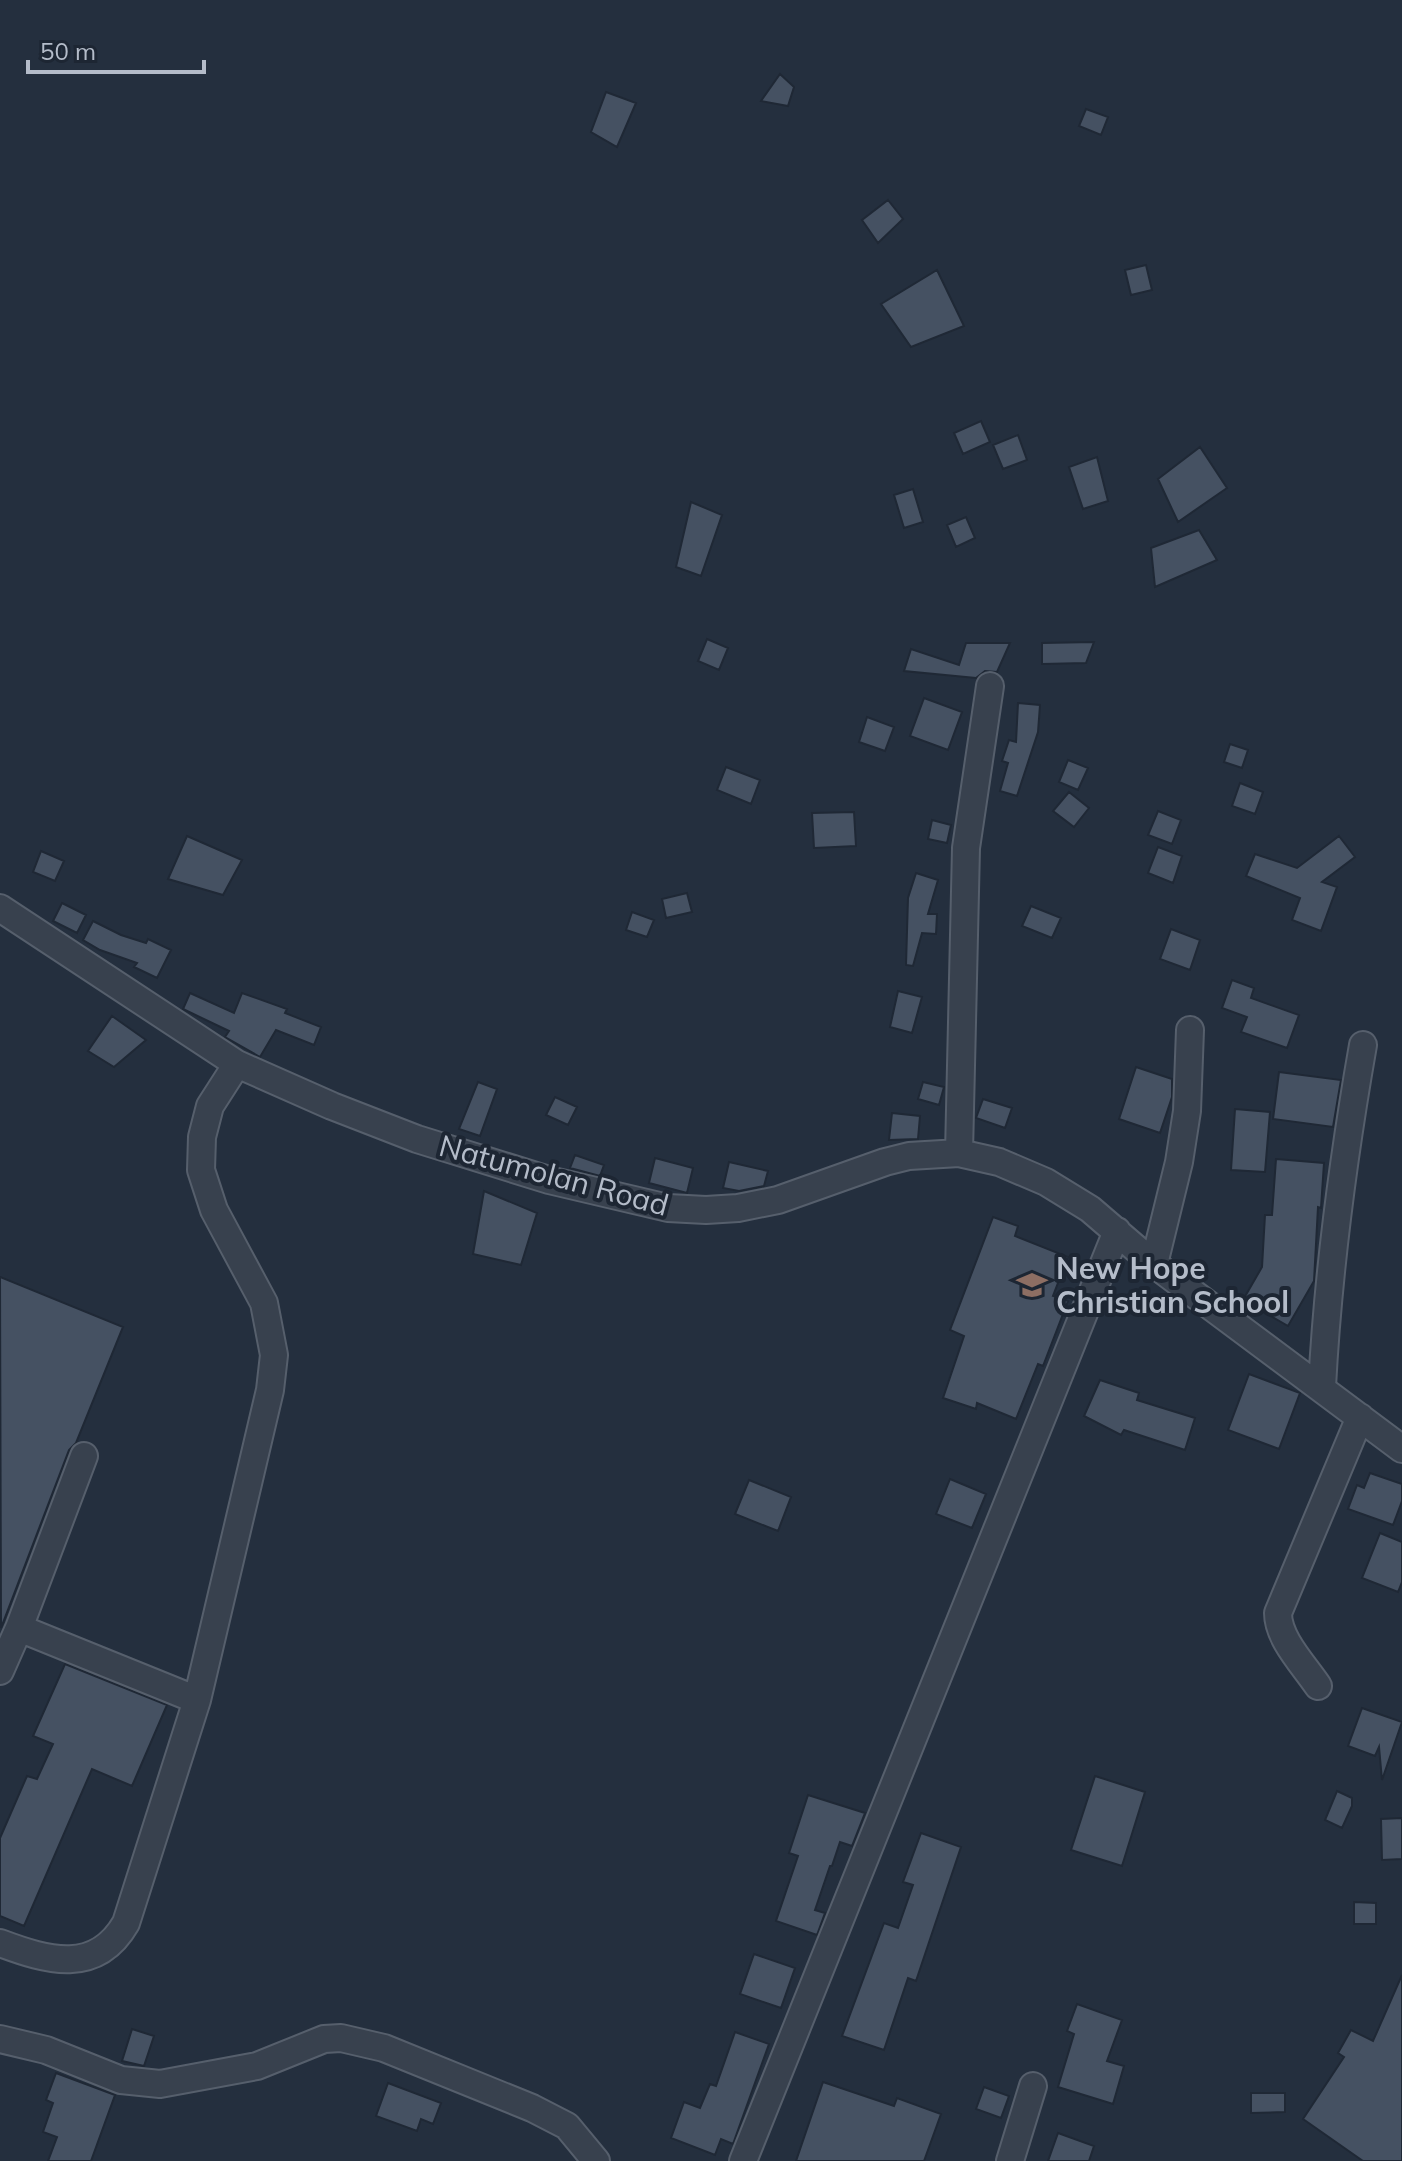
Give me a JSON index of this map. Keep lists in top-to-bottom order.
{
  "streets": {
    "street": ["Natumolan Road"]
  },
  "places": {
    "school or university": ["New Hope Christian School"]
  },
  "scale_bar": "50 m"
}
